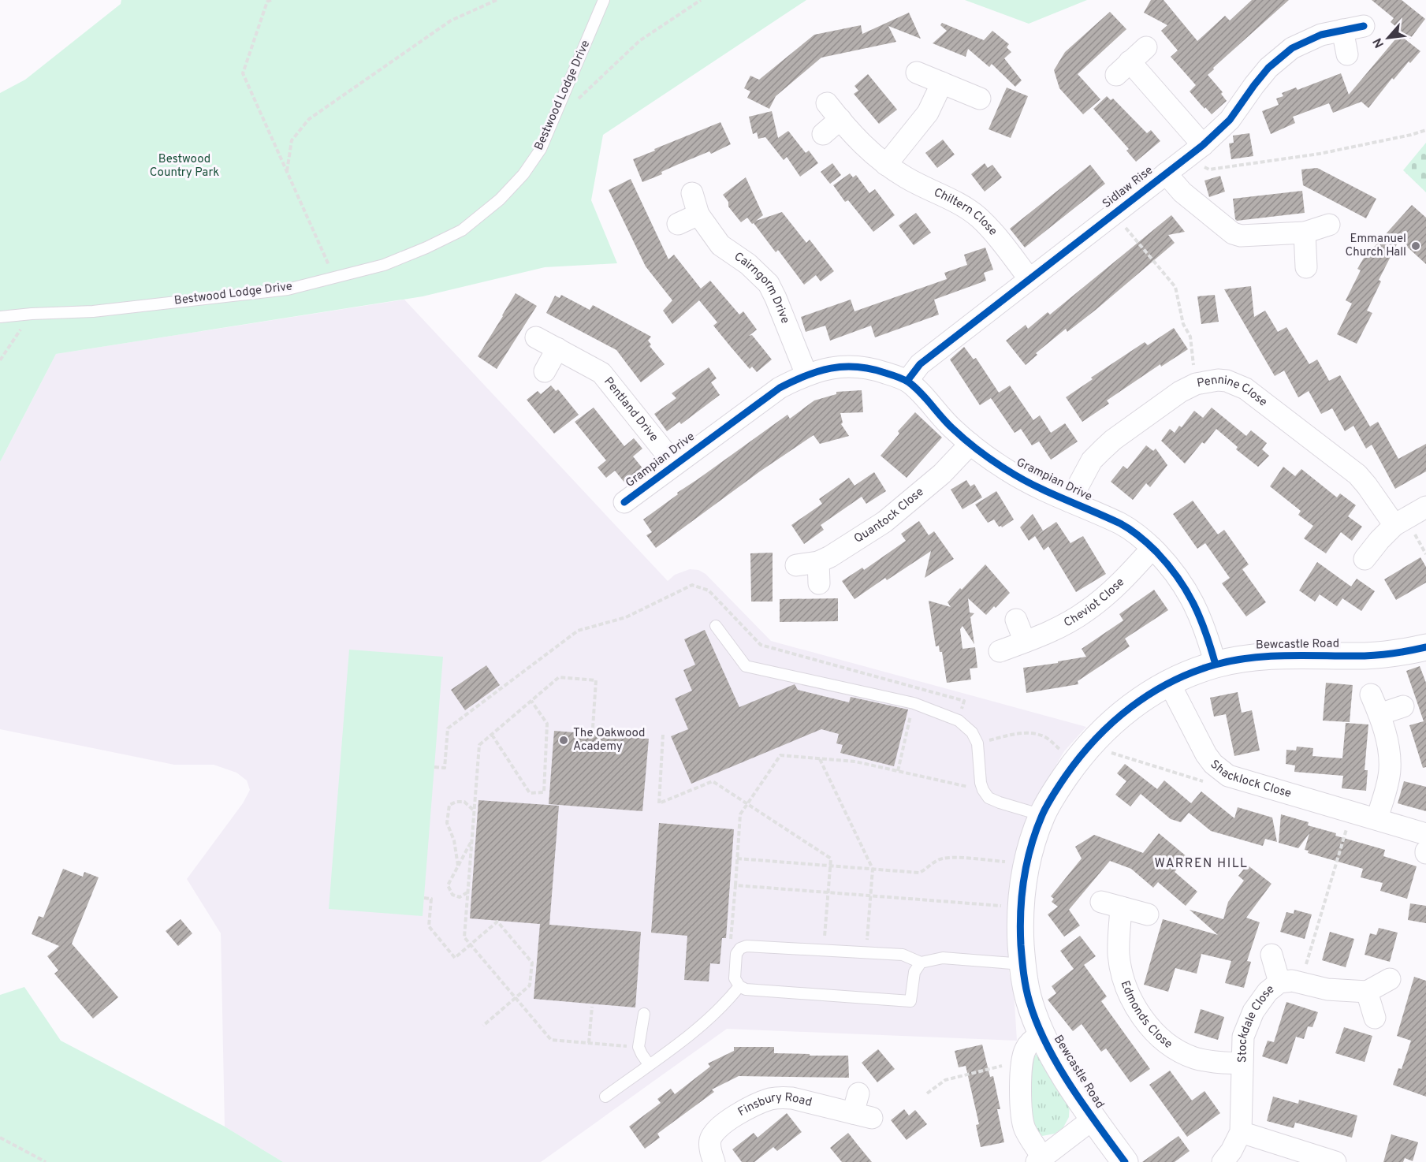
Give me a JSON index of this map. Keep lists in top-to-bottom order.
{
  "streets": {
    "street": [
      "Sidlaw Rise",
      "Chiltern Close",
      "Cairngorm Drive",
      "Pennine Close",
      "Pentland Drive",
      "Grampian Drive",
      "Quantock Close",
      "Cheviot Close",
      "Bewcastle Road",
      "Shacklock Close",
      "Edmonds Close",
      "Stockdale Close",
      "Finsbury Road"
    ],
    "lane": ["Bestwood Lodge Drive"]
  },
  "crossings": [
    ["Sidlaw Rise", "Chiltern Close"],
    ["Sidlaw Rise", "Grampian Drive"],
    ["Cairngorm Drive", "Grampian Drive"],
    ["Pennine Close", "Grampian Drive"],
    ["Pentland Drive", "Grampian Drive"],
    ["Grampian Drive", "Quantock Close"],
    ["Grampian Drive", "Cheviot Close"],
    ["Grampian Drive", "Bewcastle Road"],
    ["Bewcastle Road", "Shacklock Close"],
    ["Edmonds Close", "Stockdale Close"]
  ],
  "districts": ["WARREN HILL"],
  "parks": ["Bestwood Country Park"],
  "places": ["Emmanuel Church Hall", "The Oakwood Academy"],
  "north": "bottom left"
}
